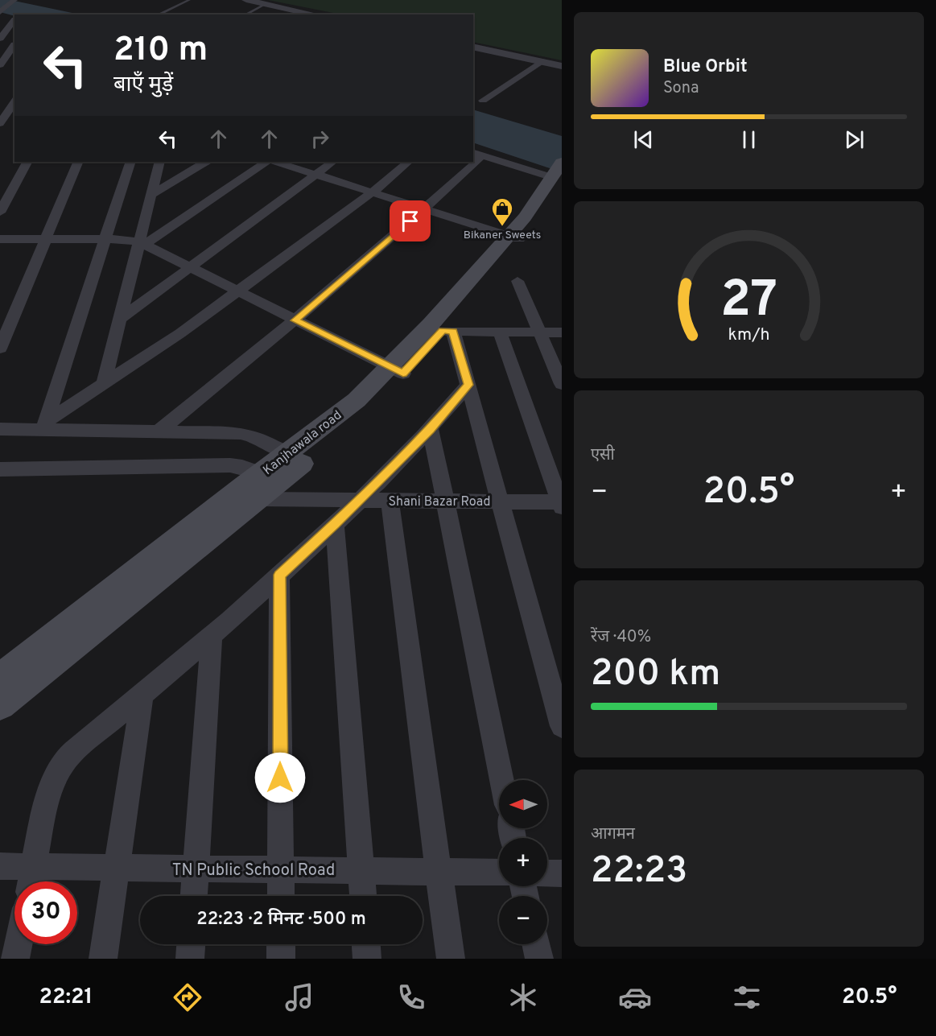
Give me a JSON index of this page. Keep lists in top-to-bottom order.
{
  "streets": {
    "main road": ["Kanjhawala road"],
    "street": ["Shani Bazar Road", "TN Public School Road"]
  },
  "crossings": [
    ["Kanjhawala road", "Shani Bazar Road"]
  ],
  "places": {
    "shop": ["Bikaner Sweets"]
  },
  "north": "left",
  "page": {
    "turn": ["210 m", "बाएँ मुड़ें"],
    "song": ["Blue Orbit", "Sona"],
    "tile": [
      "एसी",
      ["रेंज · 40%", "200 km"],
      ["आगमन", "22:23"]
    ],
    "heat": ["−", "20.5°", "+"],
    "map_buttons": ["+", "−"],
    "limit": "30",
    "trip": "22:23 · 2 मिनट · 500 m",
    "tabs": ["22:21", "20.5°"],
    "gauge": ["27", "km/h"]
  }
}
